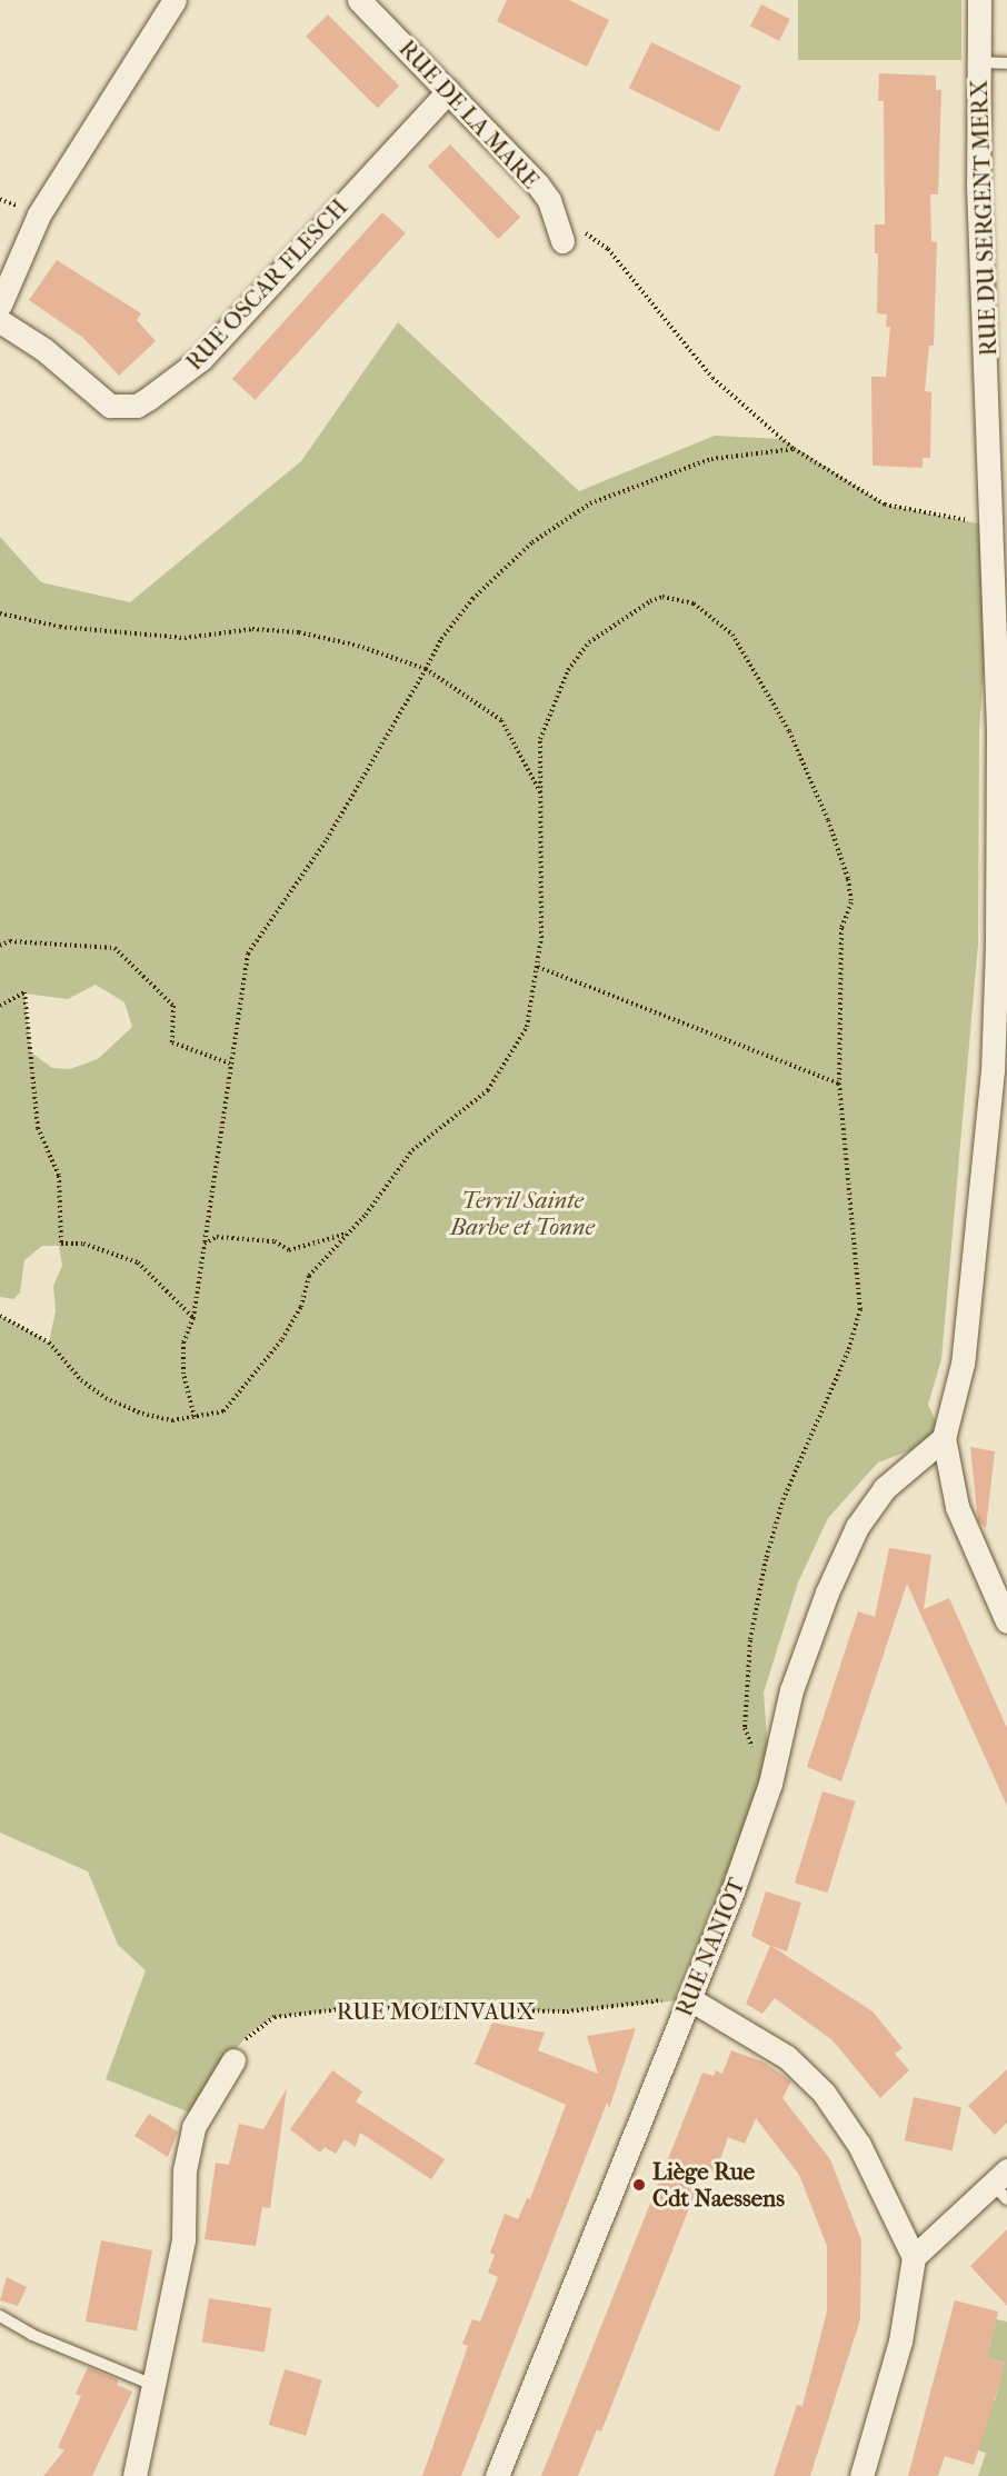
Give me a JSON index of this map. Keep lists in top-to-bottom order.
{
  "streets": {
    "street": [
      "RUE DE LA MARE",
      "RUE DU SERGENT MERX",
      "RUE OSCAR FLESCH",
      "RUE NANIOT"
    ],
    "path": ["RUE MOLINVAUX"]
  },
  "crossings": [
    ["RUE DE LA MARE", "RUE OSCAR FLESCH"],
    ["RUE DU SERGENT MERX", "RUE NANIOT"],
    ["RUE NANIOT", "RUE MOLINVAUX"]
  ],
  "parks": ["Terril Sainte Barbe et Tonne"],
  "places": ["Liège Rue Cdt Naessens"]
}
